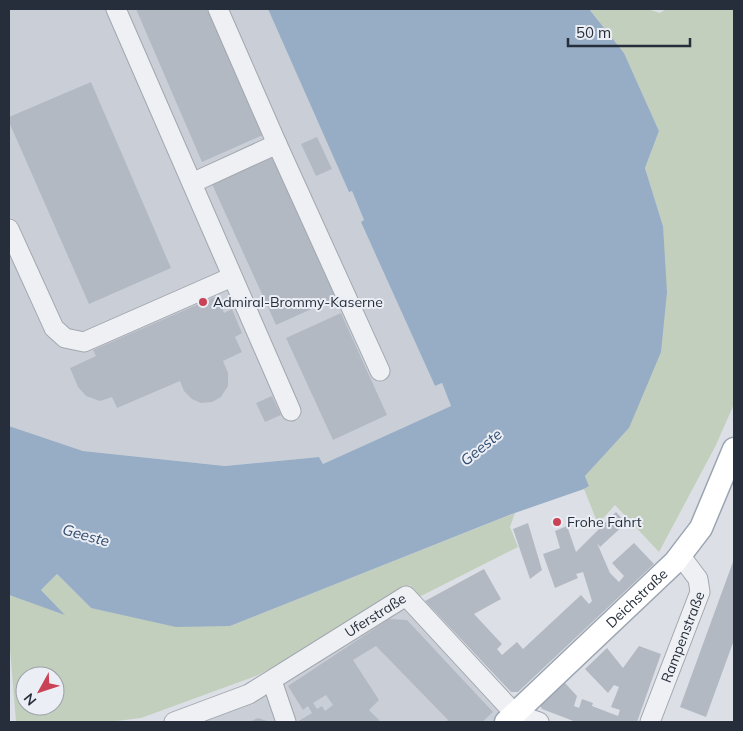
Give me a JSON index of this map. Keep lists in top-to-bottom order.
{
  "streets": {
    "main road": ["Deichstraße"],
    "street": ["Uferstraße", "Rampenstraße"]
  },
  "crossings": [
    ["Deichstraße", "Uferstraße"],
    ["Deichstraße", "Rampenstraße"]
  ],
  "water": ["Geeste"],
  "places": ["Admiral-Brommy-Kaserne", "Frohe Fahrt"],
  "scale_bar": "50 m",
  "north": "bottom left"
}
